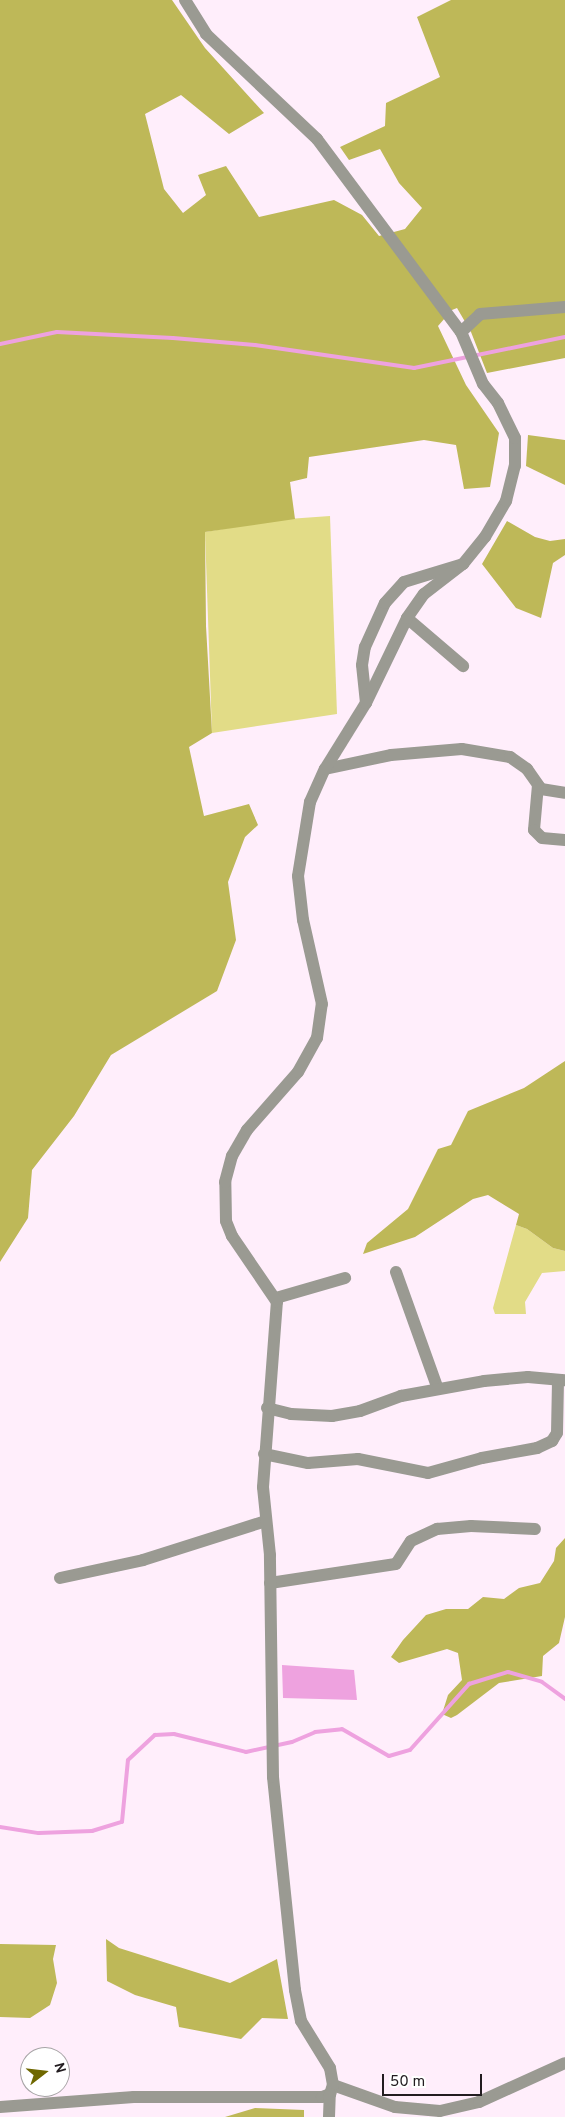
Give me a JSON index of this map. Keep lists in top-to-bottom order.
{
  "scale_bar": "50 m",
  "north": "right"
}
